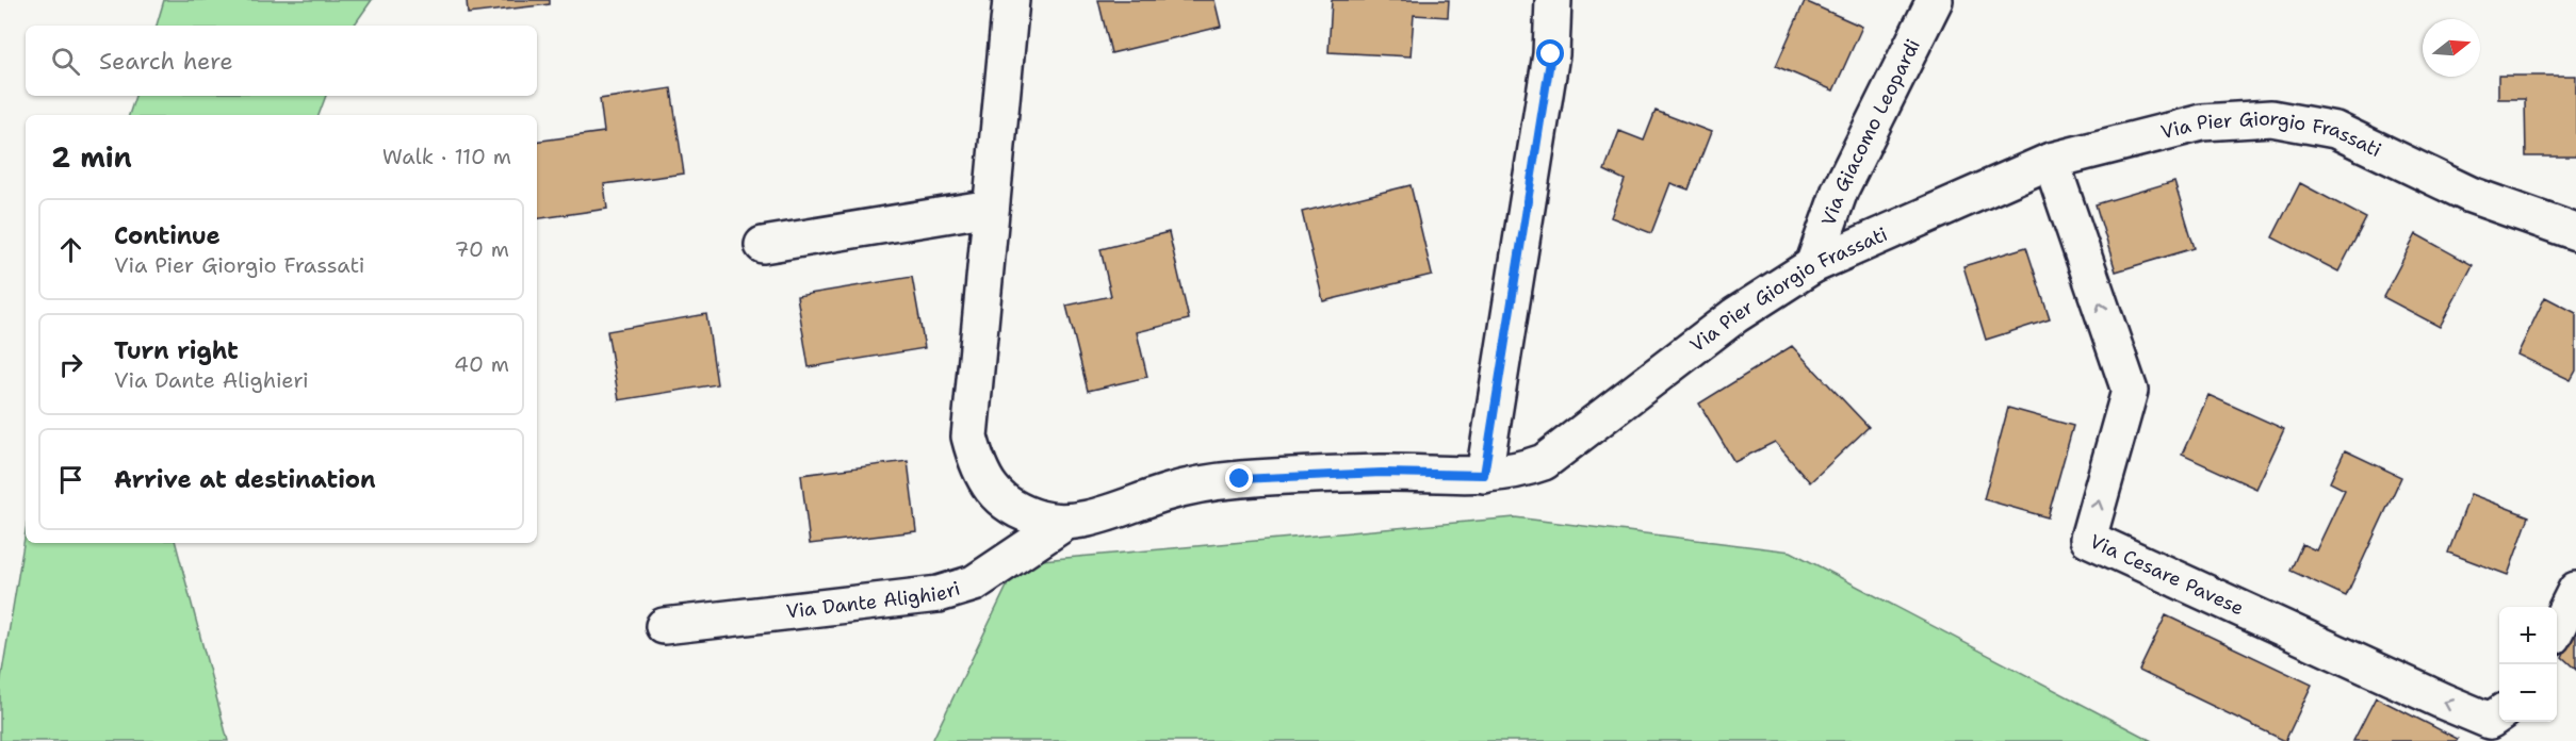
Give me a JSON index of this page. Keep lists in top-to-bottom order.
{
  "streets": {
    "street": [
      "Via Giacomo Leopardi",
      "Via Pier Giorgio Frassati",
      "Via Cesare Pavese",
      "Via Dante Alighieri"
    ]
  },
  "crossings": [
    ["Via Giacomo Leopardi", "Via Pier Giorgio Frassati"],
    ["Via Pier Giorgio Frassati", "Via Cesare Pavese"],
    ["Via Pier Giorgio Frassati", "Via Dante Alighieri"]
  ],
  "one_way": ["Via Cesare Pavese"],
  "north": "right",
  "page": {
    "search": "Search here",
    "heading": ["2 min", "Walk · 110 m"],
    "list": [
      ["Continue", "Via Pier Giorgio Frassati", "70 m"],
      ["Turn right", "Via Dante Alighieri", "40 m"],
      "Arrive at destination"
    ],
    "map_buttons": ["+", "−"]
  }
}
